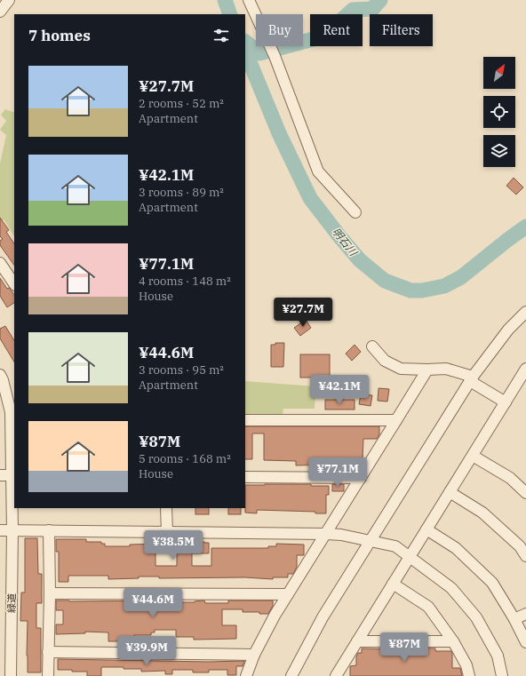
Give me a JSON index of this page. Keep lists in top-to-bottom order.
{
  "streets": {
    "street": ["緑道"]
  },
  "water": ["明石川"],
  "north": "top right",
  "page": {
    "chip": ["Buy", "Rent", "Filters"],
    "heading": "7 homes",
    "list": [
      {
        "name": "¥27.7M",
        "note": "2 rooms · 52 m² · Apartment"
      },
      {
        "name": "¥42.1M",
        "note": "3 rooms · 89 m² · Apartment"
      },
      {
        "name": "¥77.1M",
        "note": "4 rooms · 148 m² · House"
      },
      {
        "name": "¥44.6M",
        "note": "3 rooms · 95 m² · Apartment"
      },
      {
        "name": "¥87M",
        "note": "5 rooms · 168 m² · House"
      }
    ],
    "price": [
      "¥27.7M",
      "¥42.1M",
      "¥77.1M",
      "¥38.5M",
      "¥44.6M",
      "¥87M",
      "¥39.9M"
    ]
  }
}
